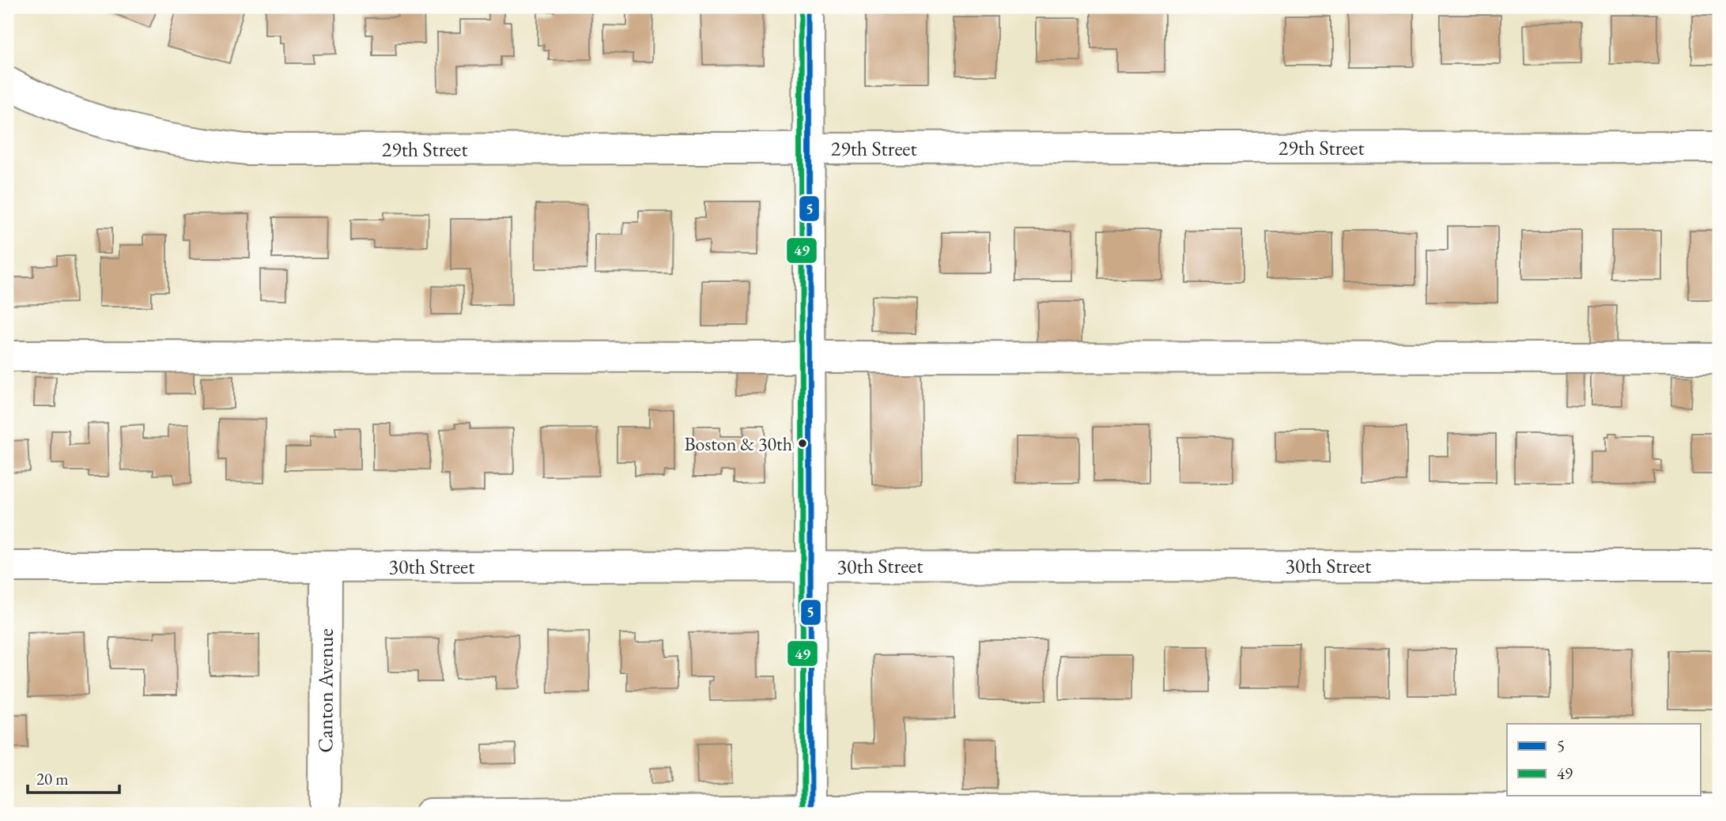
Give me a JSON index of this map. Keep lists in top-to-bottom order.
{
  "streets": {
    "street": ["29th Street", "30th Street", "Canton Avenue"]
  },
  "crossings": [
    ["30th Street", "Canton Avenue"]
  ],
  "places": ["Boston & 30th"],
  "lines": ["transit line 5", "transit line 49"],
  "legend": ["5", "49"],
  "scale_bar": "20 m"
}
